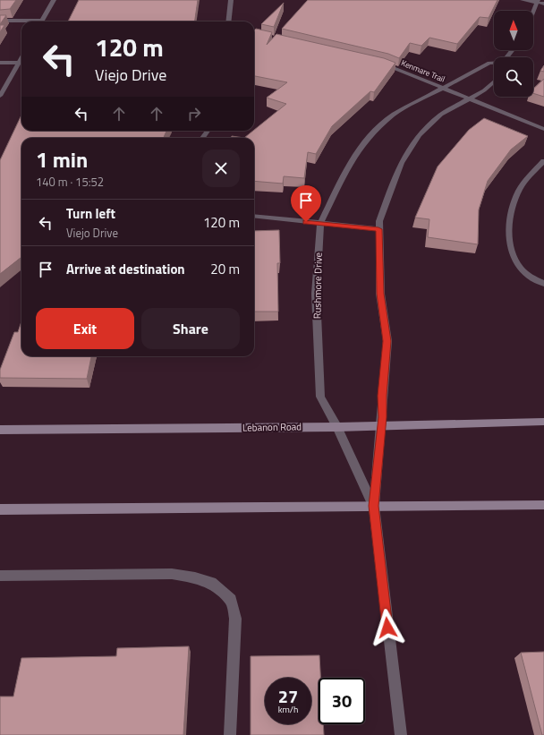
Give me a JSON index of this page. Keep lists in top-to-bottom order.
{
  "streets": {
    "main road": ["Lebanon Road"],
    "street": ["Kenmare Trail", "Rushmore Drive"]
  },
  "crossings": [
    ["Kenmare Trail", "Rushmore Drive"],
    ["Rushmore Drive", "Lebanon Road"]
  ],
  "north": "top",
  "page": {
    "turn": ["120 m", "Viejo Drive"],
    "heading": ["1 min", "140 m · 15:52"],
    "list": [
      {
        "name": "Turn left",
        "note": "Viejo Drive",
        "value": "120 m"
      },
      {
        "name": "Arrive at destination",
        "value": "20 m"
      }
    ],
    "buttons": ["Exit", "Share"],
    "speed": "27 km/h",
    "limit": "30"
  }
}
